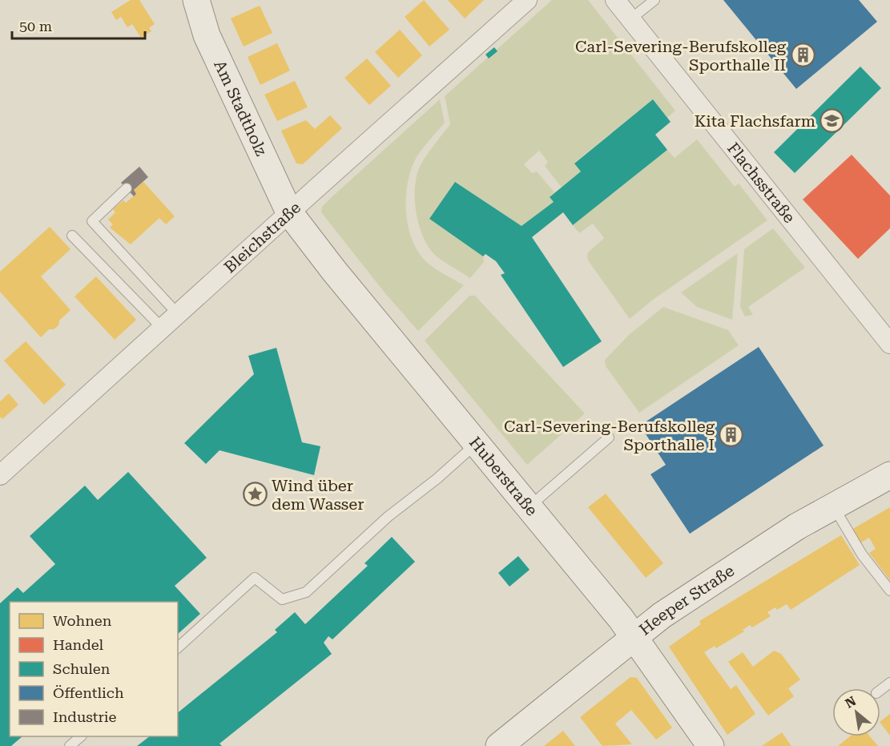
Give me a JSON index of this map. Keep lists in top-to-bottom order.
{
  "streets": {
    "main road": ["Am Stadtholz", "Huberstraße", "Heeper Straße"],
    "street": ["Flachsstraße", "Bleichstraße"]
  },
  "crossings": [
    ["Am Stadtholz", "Bleichstraße"],
    ["Am Stadtholz", "Huberstraße"],
    ["Bleichstraße", "Huberstraße"],
    ["Huberstraße", "Heeper Straße"]
  ],
  "places": {
    "building": ["Carl-Severing-Berufskolleg Sporthalle II", "Carl-Severing-Berufskolleg Sporthalle I"],
    "school or university": ["Kita Flachsfarm"],
    "place": ["Wind über dem Wasser"]
  },
  "legend": [
    "Wohnen",
    "Handel",
    "Schulen",
    "Öffentlich",
    "Industrie"
  ],
  "scale_bar": "50 m",
  "north": "top left"
}
